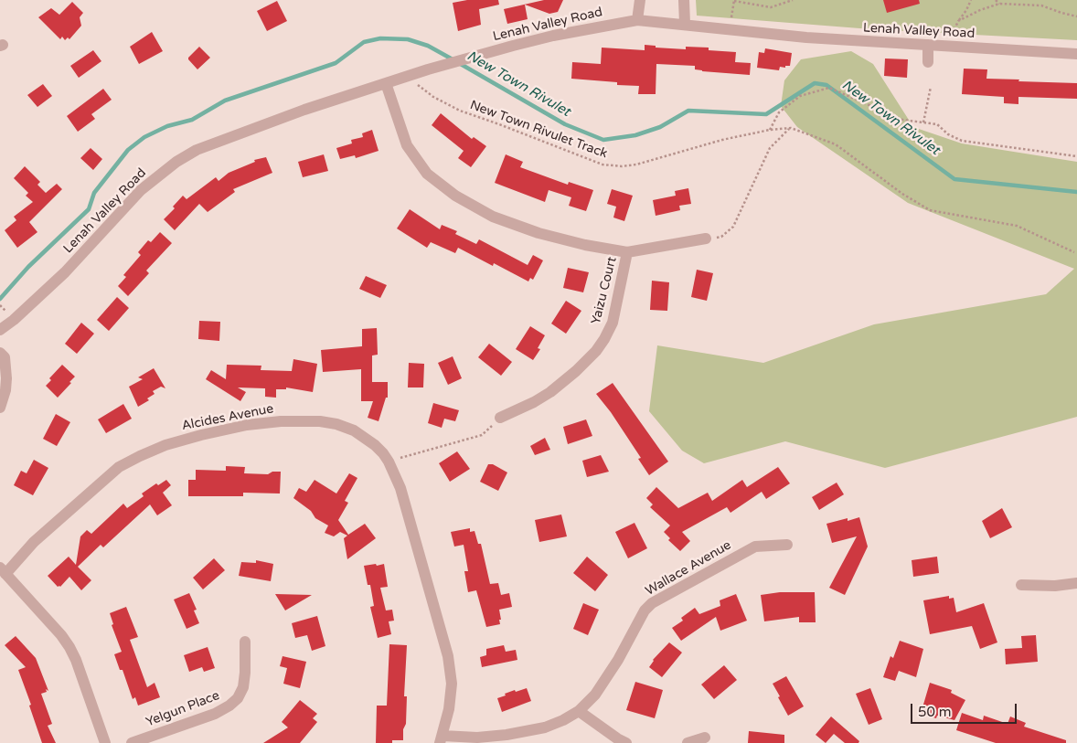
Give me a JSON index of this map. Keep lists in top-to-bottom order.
{
  "streets": {
    "street": [
      "Lenah Valley Road",
      "Yaizu Court",
      "Alcides Avenue",
      "Wallace Avenue",
      "Yelgun Place"
    ],
    "path": ["New Town Rivulet Track"]
  },
  "crossings": [
    ["Lenah Valley Road", "New Town Rivulet Track"],
    ["Alcides Avenue", "Wallace Avenue"]
  ],
  "water": ["New Town Rivulet"],
  "scale_bar": "50 m"
}
